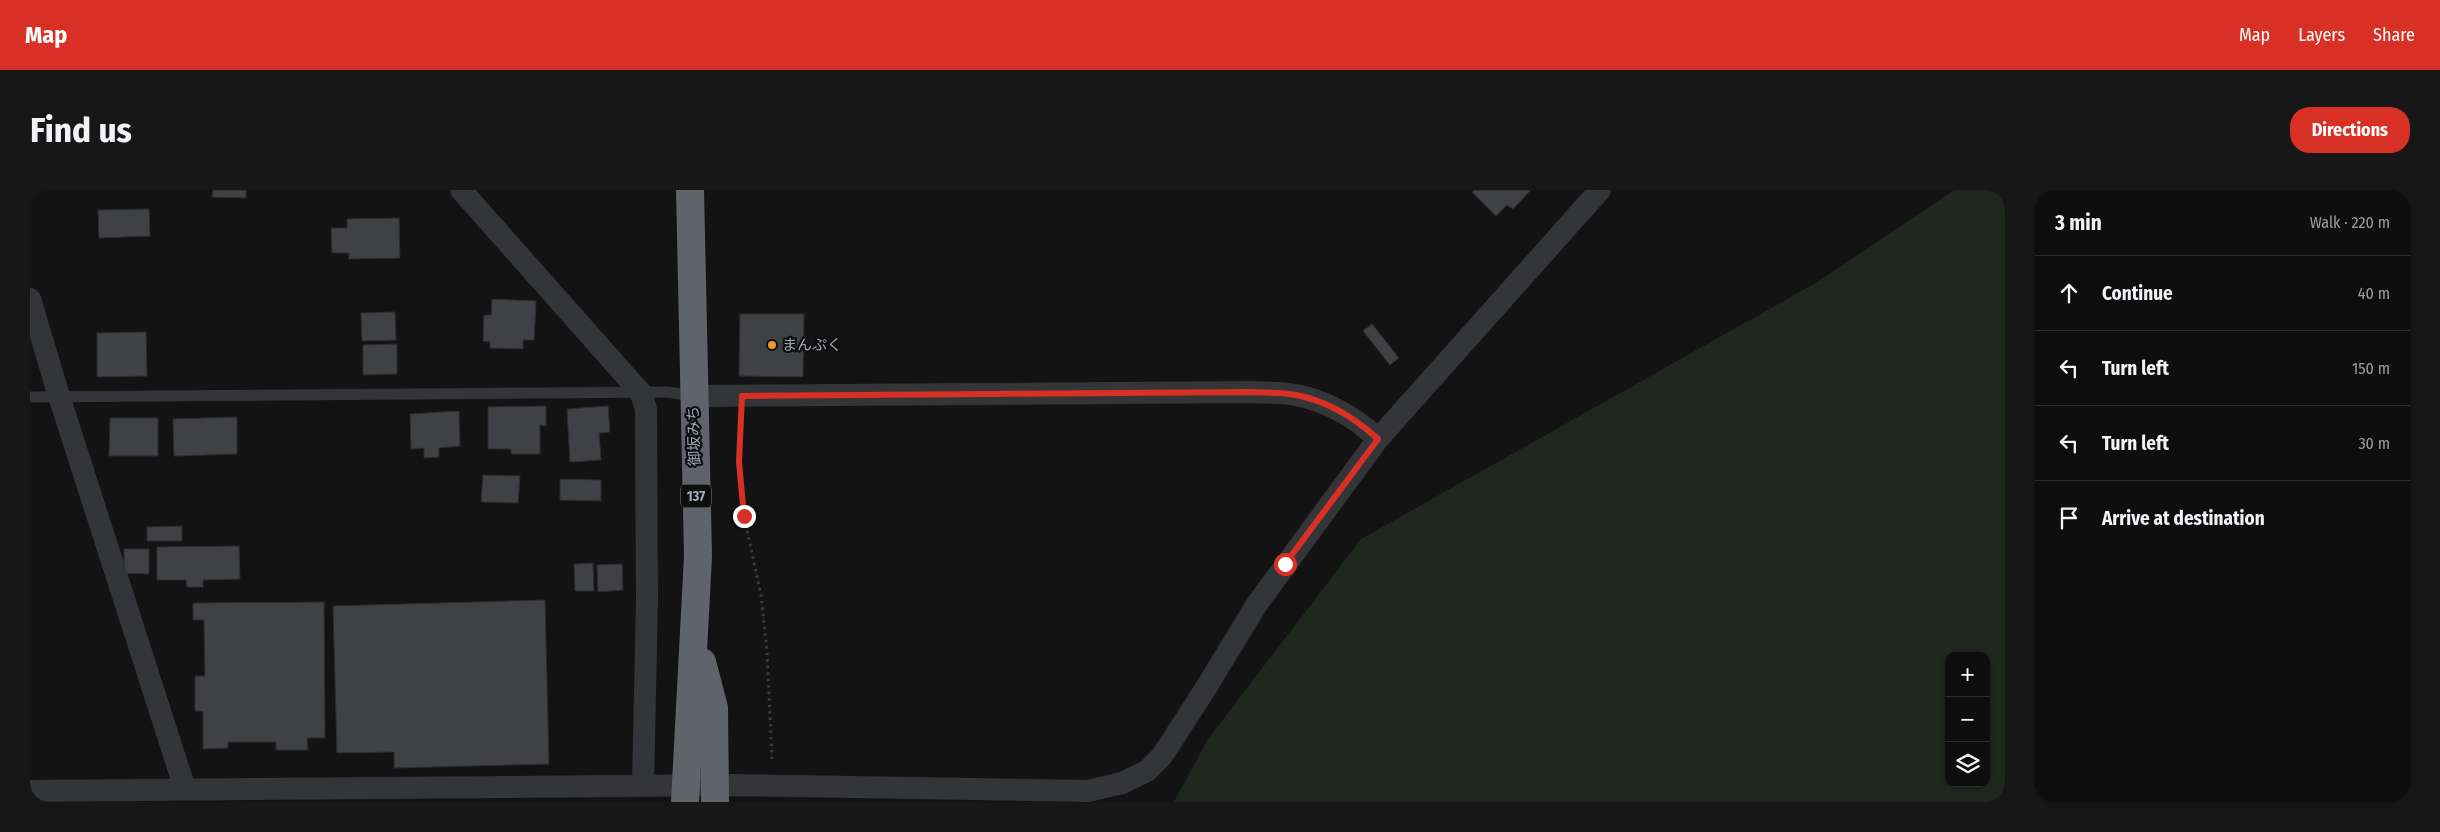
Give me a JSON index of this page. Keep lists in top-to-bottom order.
{
  "streets": {
    "highway": ["御坂みち", "137"]
  },
  "places": ["まんぷく"],
  "page": {
    "header": "Map",
    "nav": ["Map", "Layers", "Share"],
    "buttons": "Directions",
    "title": "Find us",
    "heading": ["3 min", "Walk · 220 m"],
    "list": [
      ["Continue", "40 m"],
      ["Turn left", "150 m"],
      ["Turn left", "30 m"],
      "Arrive at destination"
    ],
    "map_buttons": ["+", "−"]
  }
}
